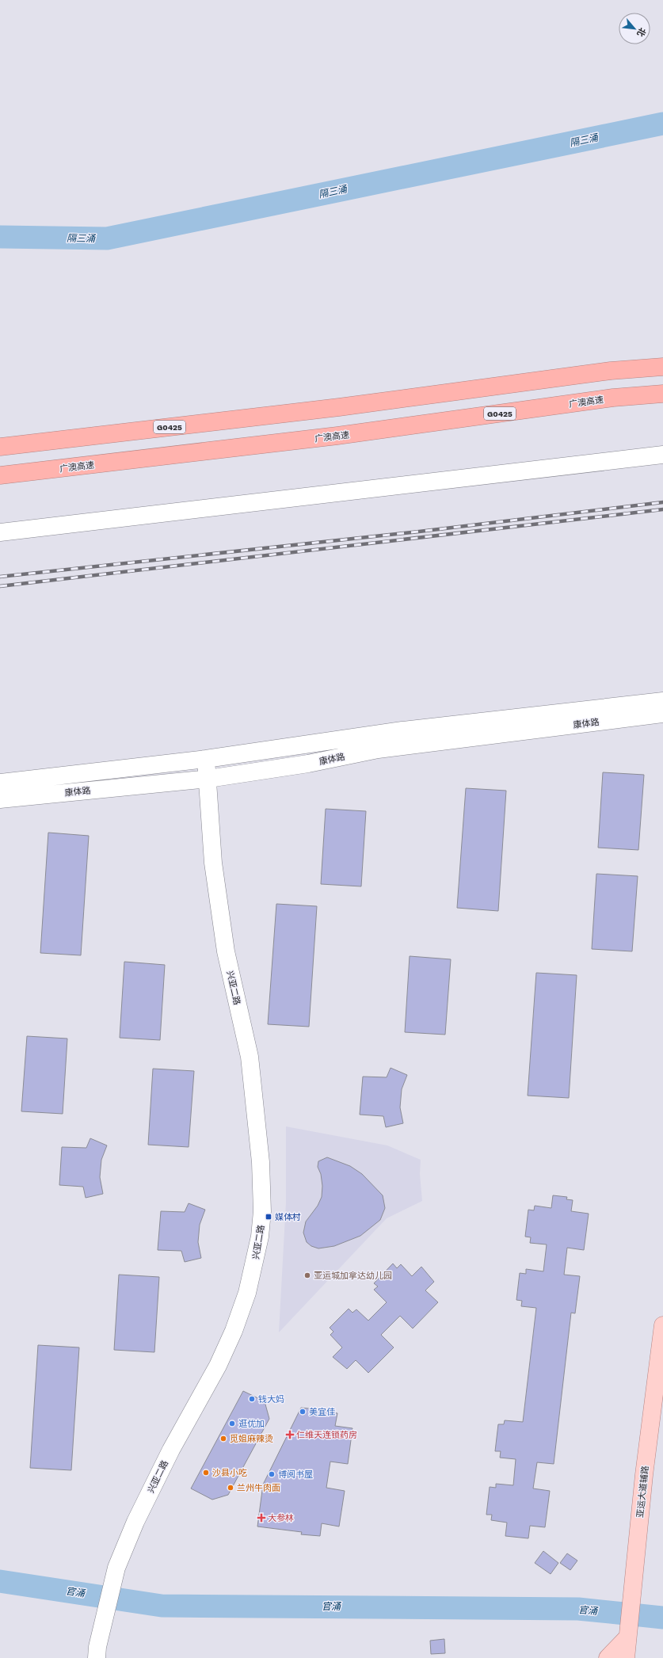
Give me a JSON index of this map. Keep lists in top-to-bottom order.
{
  "streets": {
    "highway": ["广澳高速", "G0425"],
    "main road": ["亚运大道辅路"],
    "street": ["康体路", "兴亚二路"]
  },
  "crossings": [
    ["康体路", "兴亚二路"]
  ],
  "water": ["隔三涌", "官涌"],
  "places": {
    "transit": ["媒体村"],
    "other": [
      "亚运城加拿达幼儿园",
      "钱大妈",
      "美宜佳",
      "逛优加",
      "觅姐麻辣烫",
      "沙县小吃",
      "博阅书屋",
      "兰州牛肉面"
    ],
    "health": ["仁维天连锁药房", "大参林"]
  },
  "north": "bottom right"
}
